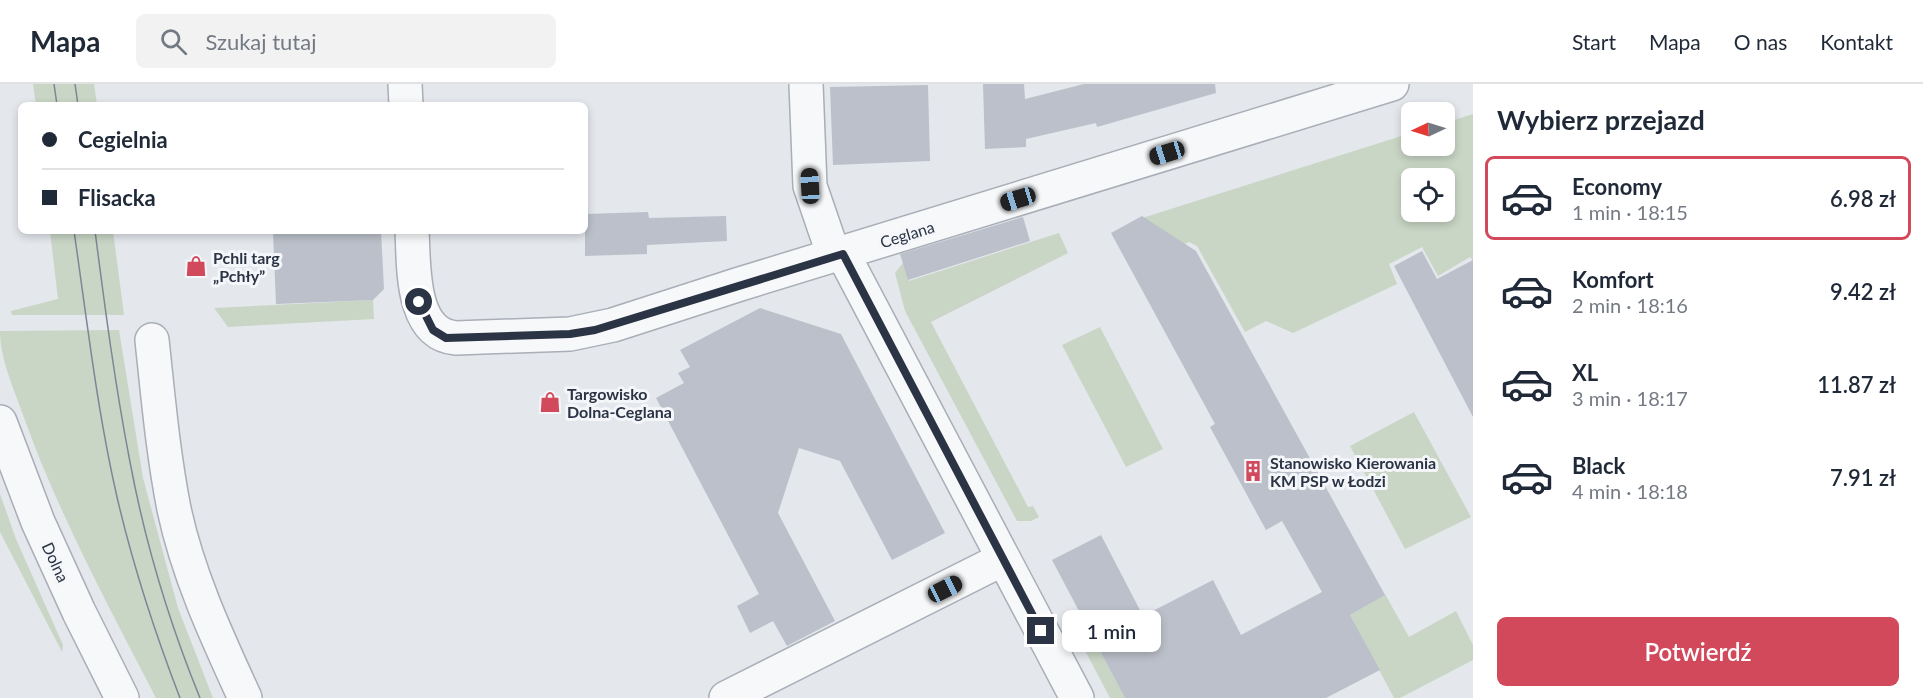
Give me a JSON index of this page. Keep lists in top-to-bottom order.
{
  "streets": {
    "street": ["Ceglana", "Dolna"]
  },
  "places": {
    "shop": ["Pchli targ „Pchły”", "Targowisko Dolna-Ceglana"],
    "building": ["Stanowisko Kierowania KM PSP w Łodzi"]
  },
  "north": "left",
  "page": {
    "header": "Mapa",
    "search": "Szukaj tutaj",
    "nav": [
      "Start",
      "Mapa",
      "O nas",
      "Kontakt"
    ],
    "heading": "Wybierz przejazd",
    "banner": ["Cegielnia", "Flisacka"],
    "list": [
      {
        "name": "Economy",
        "note": "1 min · 18:15",
        "value": "6.98 zł"
      },
      {
        "name": "Komfort",
        "note": "2 min · 18:16",
        "value": "9.42 zł"
      },
      {
        "name": "XL",
        "note": "3 min · 18:17",
        "value": "11.87 zł"
      },
      {
        "name": "Black",
        "note": "4 min · 18:18",
        "value": "7.91 zł"
      }
    ],
    "buttons": "Potwierdź",
    "bubble": "1 min"
  }
}
